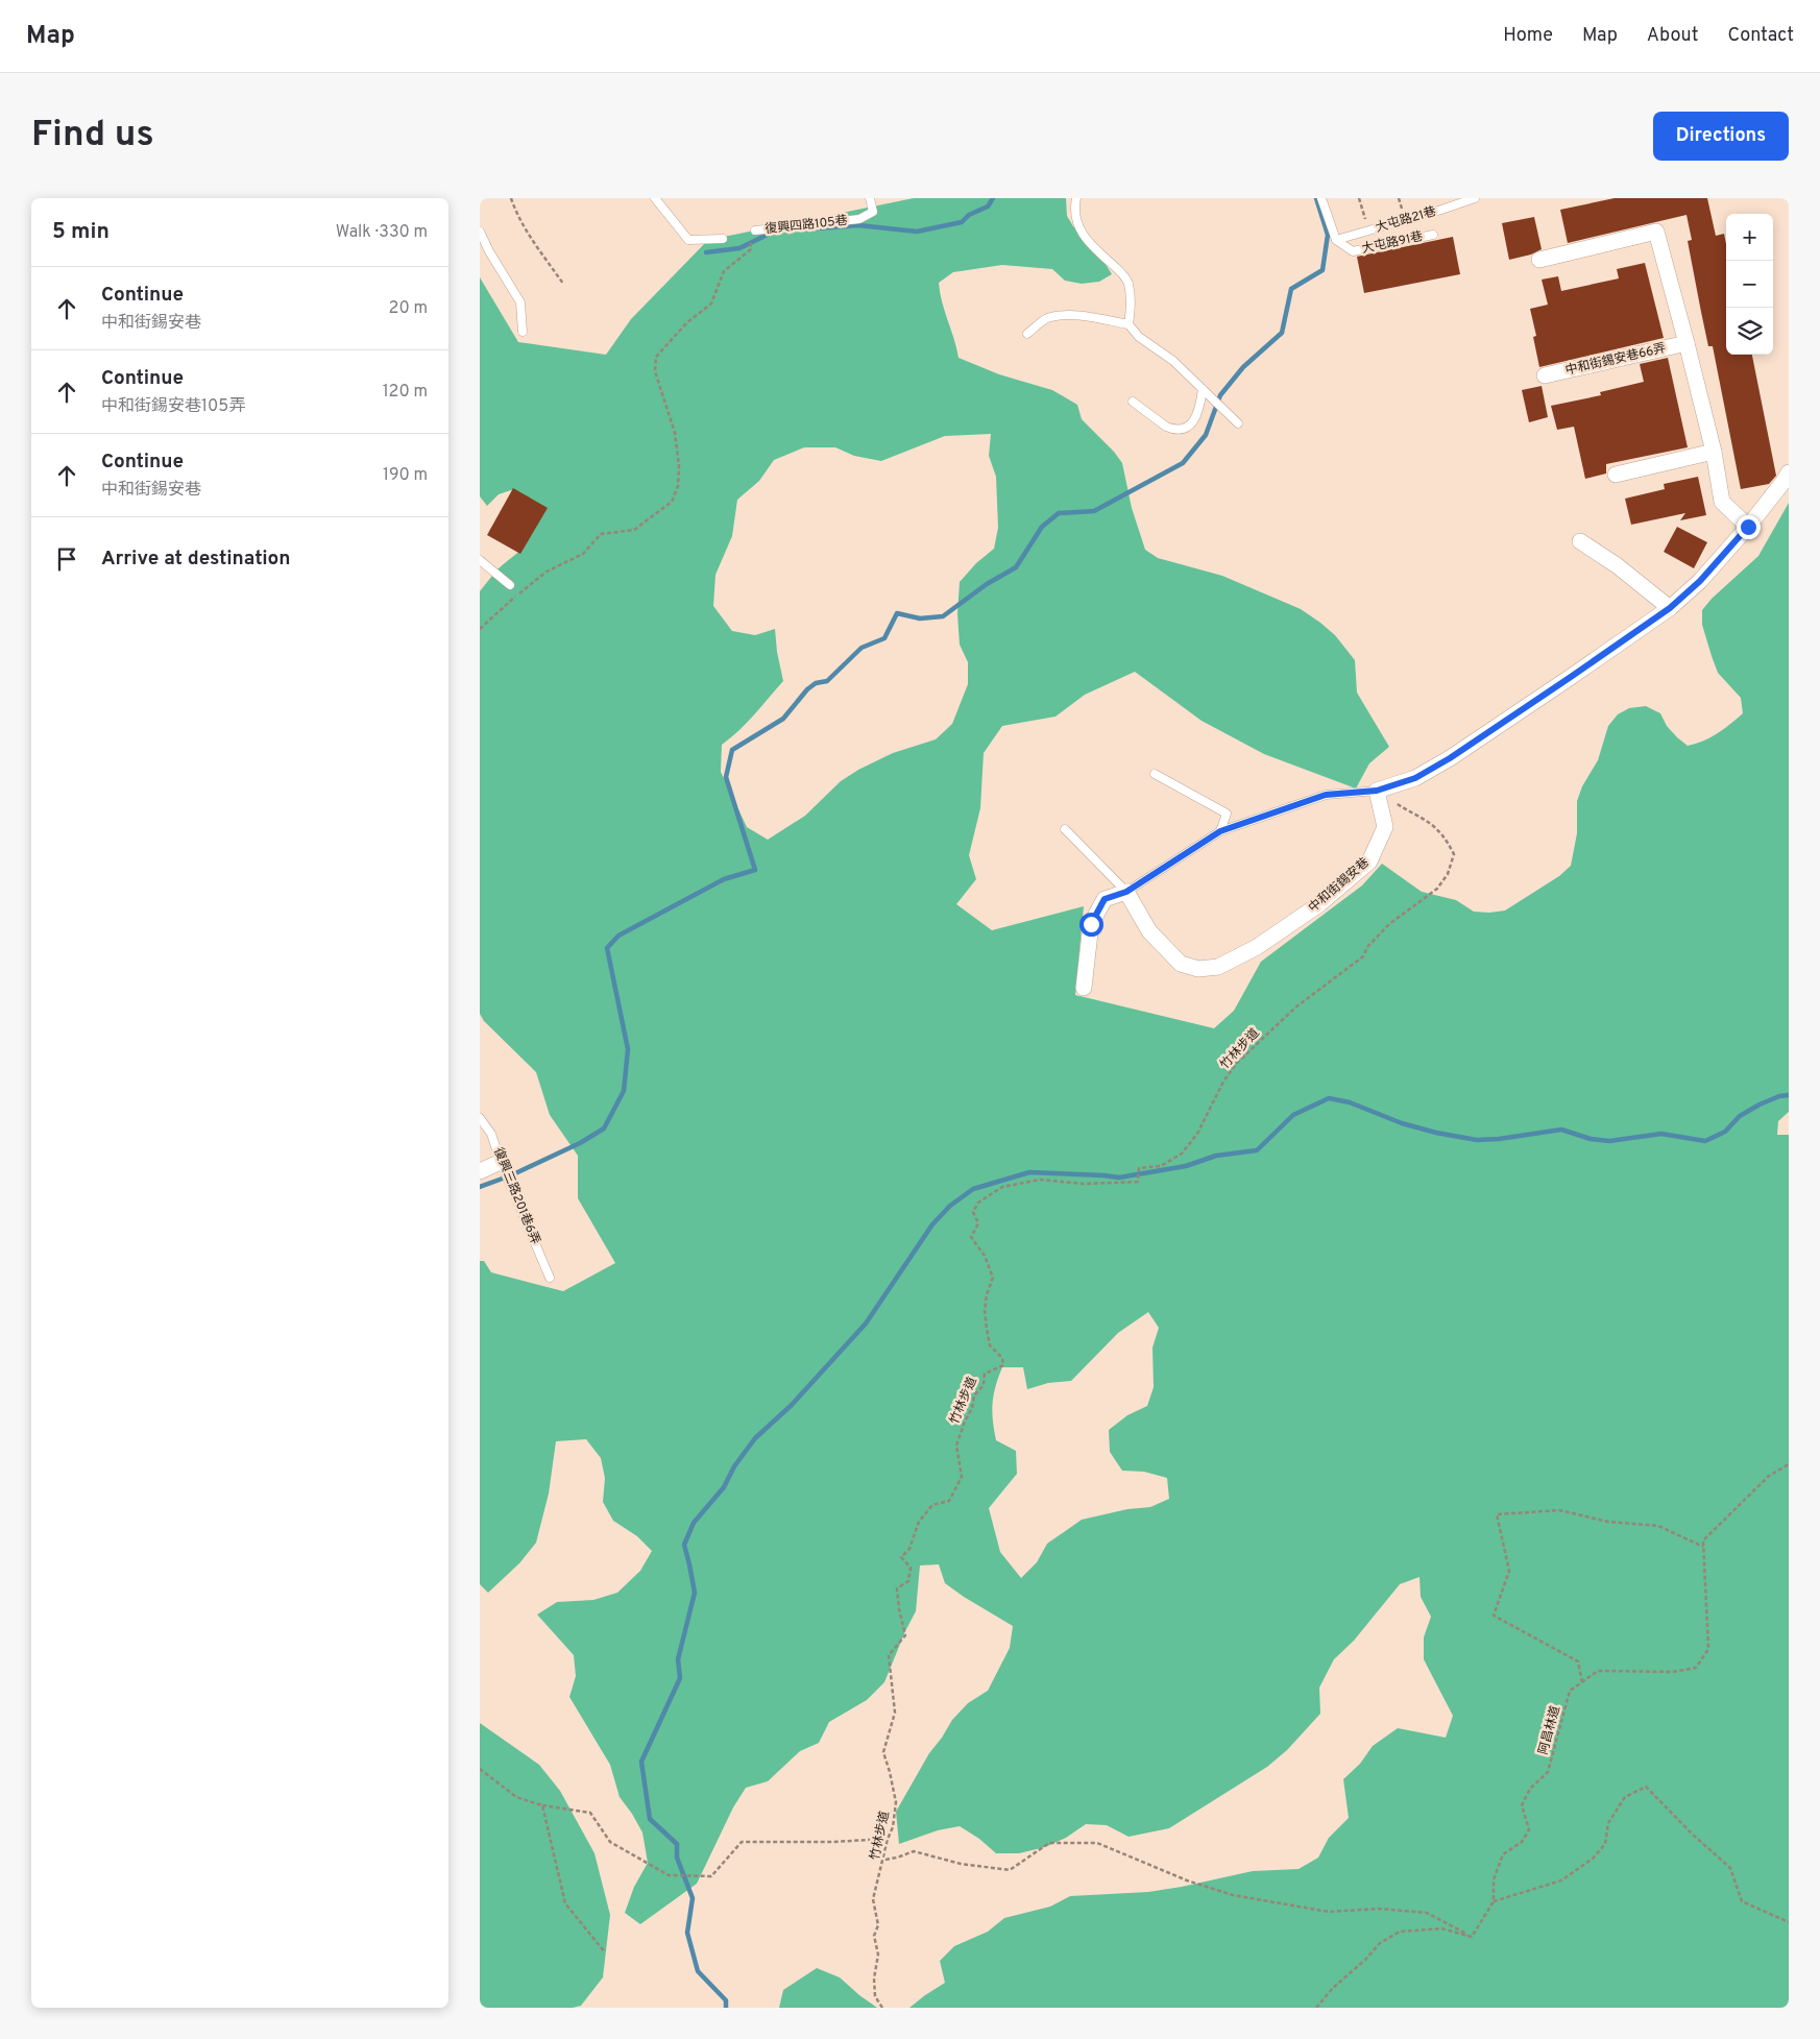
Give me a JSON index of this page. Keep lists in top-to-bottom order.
{
  "streets": {
    "street": ["中和街錫安巷66弄", "中和街錫安巷"],
    "lane": [
      "大屯路21巷",
      "復興四路105巷",
      "大屯路91巷",
      "復興三路201巷6弄"
    ],
    "path": ["竹林步道", "阿昌林道"]
  },
  "crossings": [
    ["大屯路21巷", "大屯路91巷"],
    ["中和街錫安巷", "竹林步道"]
  ],
  "page": {
    "header": "Map",
    "nav": [
      "Home",
      "Map",
      "About",
      "Contact"
    ],
    "buttons": "Directions",
    "title": "Find us",
    "heading": ["5 min", "Walk · 330 m"],
    "map_buttons": ["+", "−"],
    "list": [
      ["Continue", "中和街錫安巷", "20 m"],
      ["Continue", "中和街錫安巷105弄", "120 m"],
      ["Continue", "中和街錫安巷", "190 m"],
      "Arrive at destination"
    ]
  }
}
